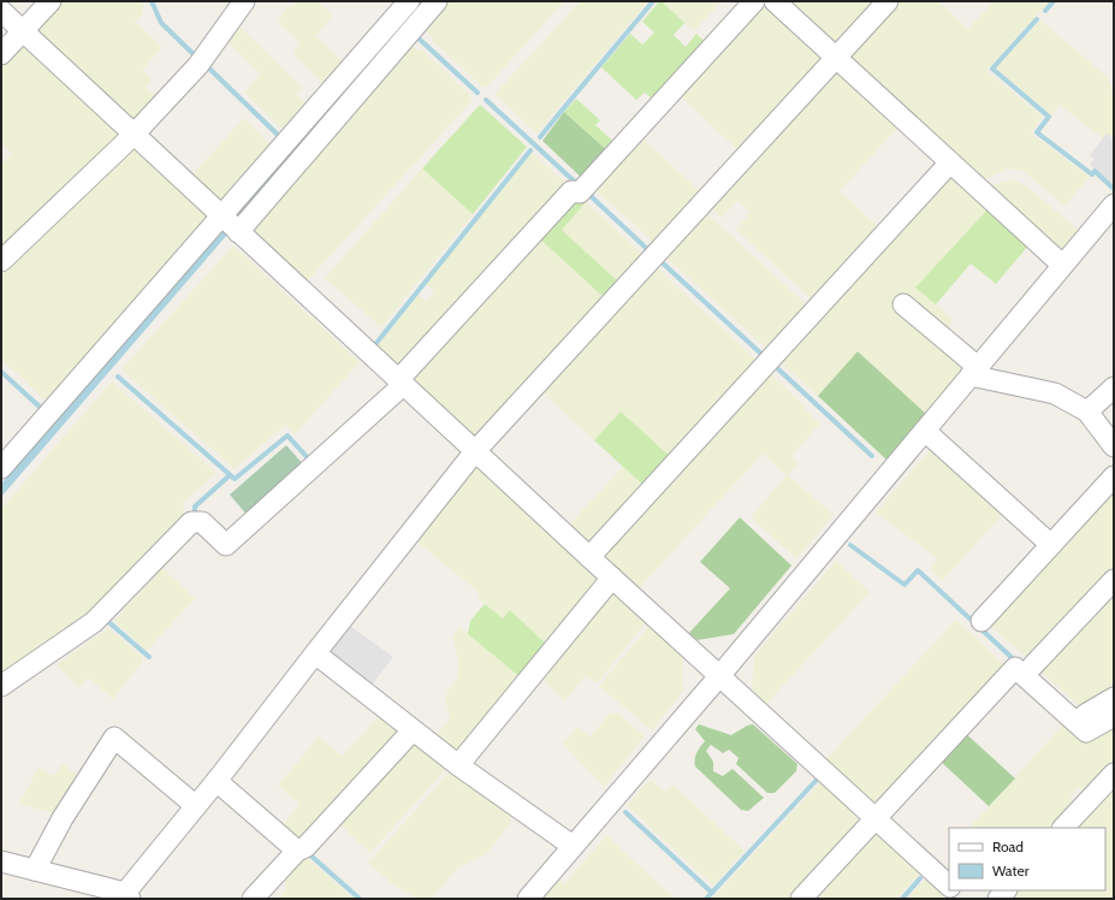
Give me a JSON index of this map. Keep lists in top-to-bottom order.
{
  "legend": ["Road", "Water"]
}
